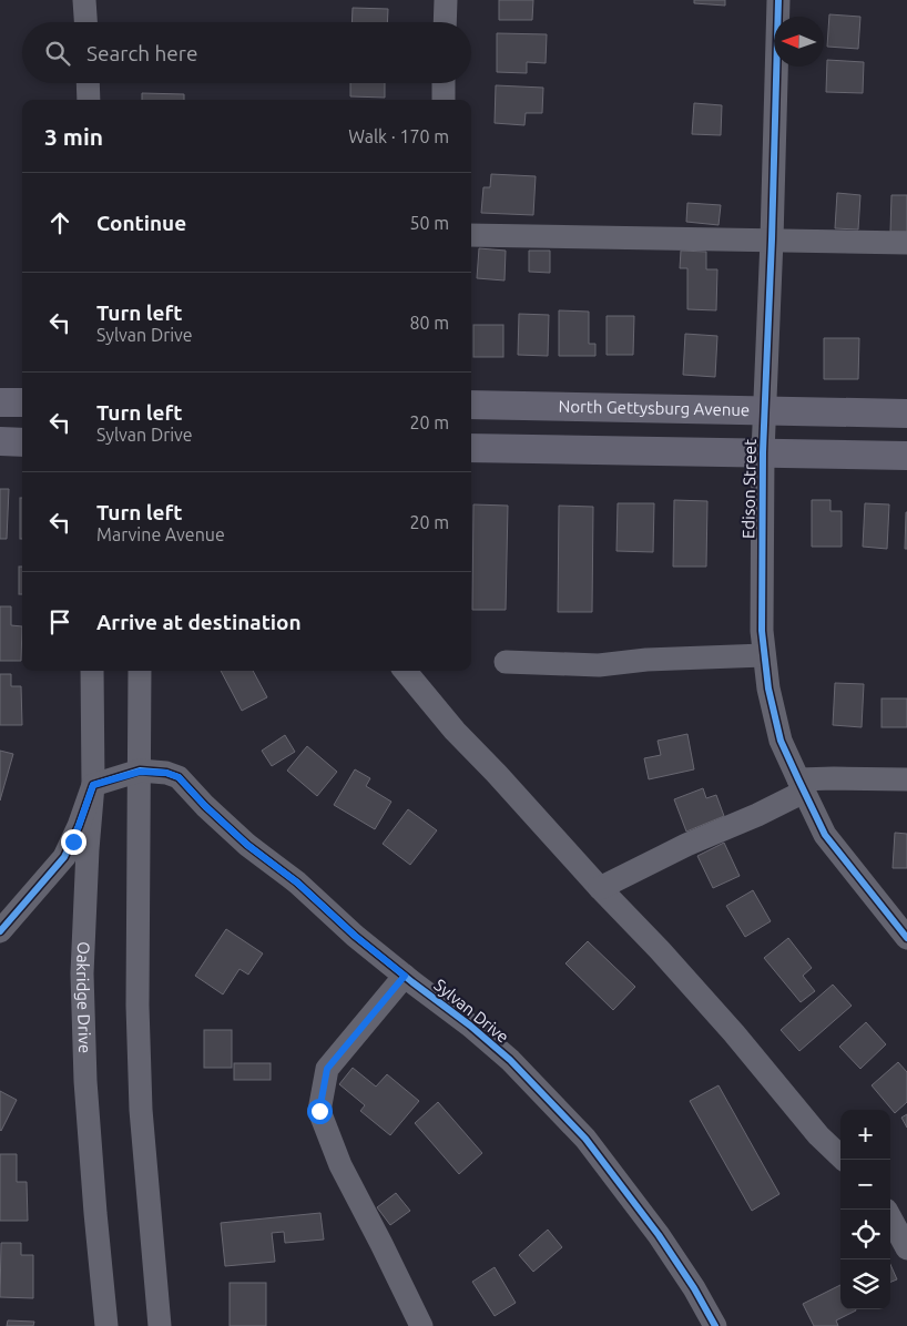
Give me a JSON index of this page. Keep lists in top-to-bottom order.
{
  "streets": {
    "main road": ["North Gettysburg Avenue"],
    "street": ["Edison Street", "Oakridge Drive", "Sylvan Drive"]
  },
  "crossings": [
    ["North Gettysburg Avenue", "Edison Street"],
    ["Oakridge Drive", "Sylvan Drive"]
  ],
  "north": "left",
  "page": {
    "search": "Search here",
    "heading": ["3 min", "Walk · 170 m"],
    "list": [
      ["Continue", "50 m"],
      ["Turn left", "Sylvan Drive", "80 m"],
      ["Turn left", "Sylvan Drive", "20 m"],
      ["Turn left", "Marvine Avenue", "20 m"],
      "Arrive at destination"
    ],
    "map_buttons": ["+", "−"]
  }
}
